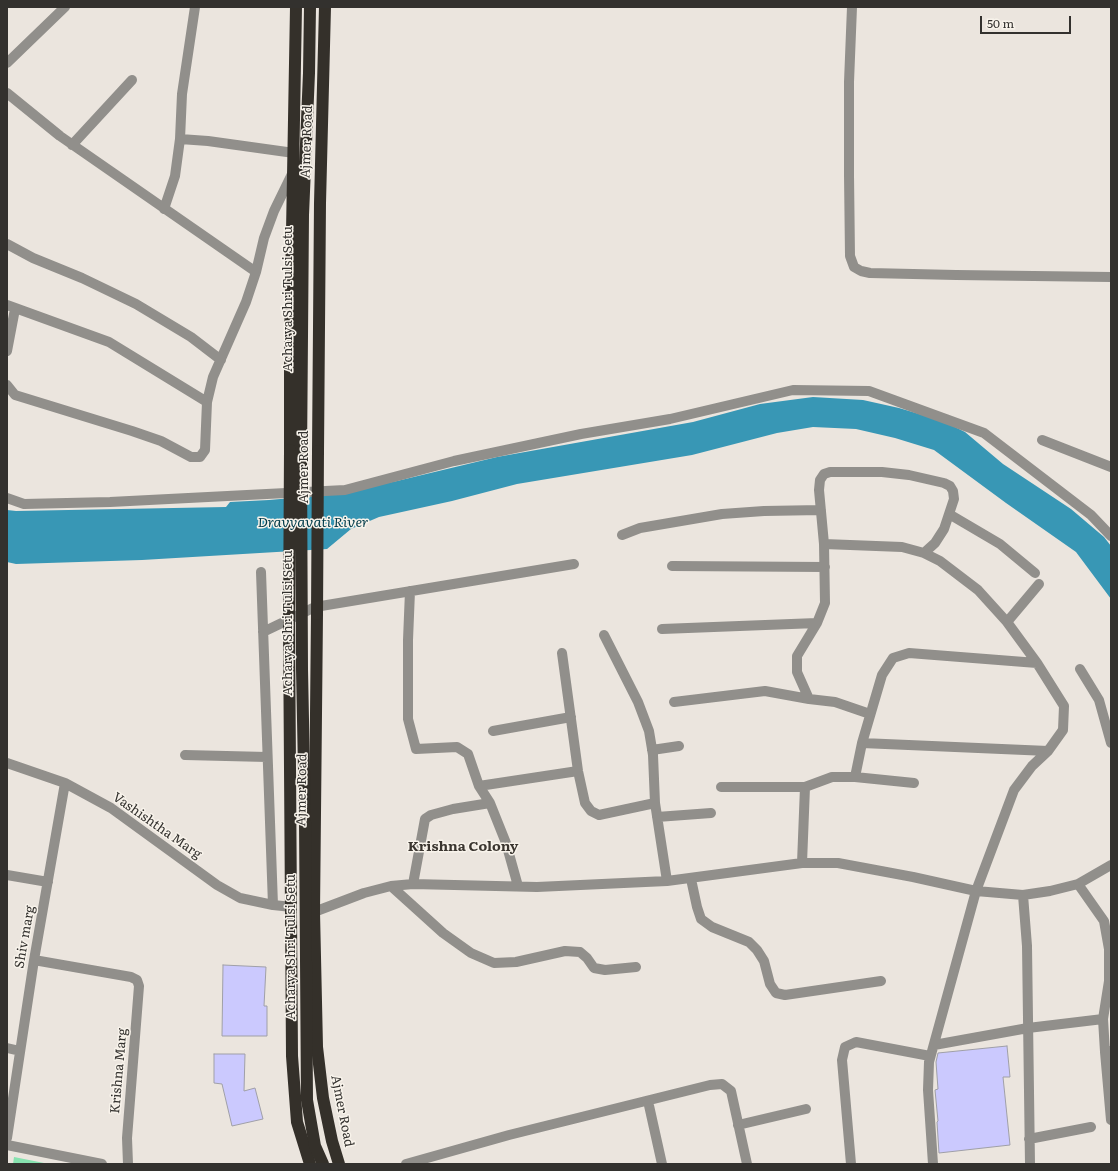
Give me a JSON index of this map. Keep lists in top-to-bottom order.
{
  "streets": {
    "highway": ["Ajmer Road", "Acharya Shri Tulsi Setu"],
    "street": ["Vashishtha Marg", "Shiv marg", "Krishna Marg"]
  },
  "crossings": [
    ["Ajmer Road", "Vashishtha Marg"],
    ["Vashishtha Marg", "Shiv marg"],
    ["Shiv marg", "Krishna Marg"]
  ],
  "districts": ["Krishna Colony"],
  "water": ["Dravyavati River"],
  "scale_bar": "50 m"
}
